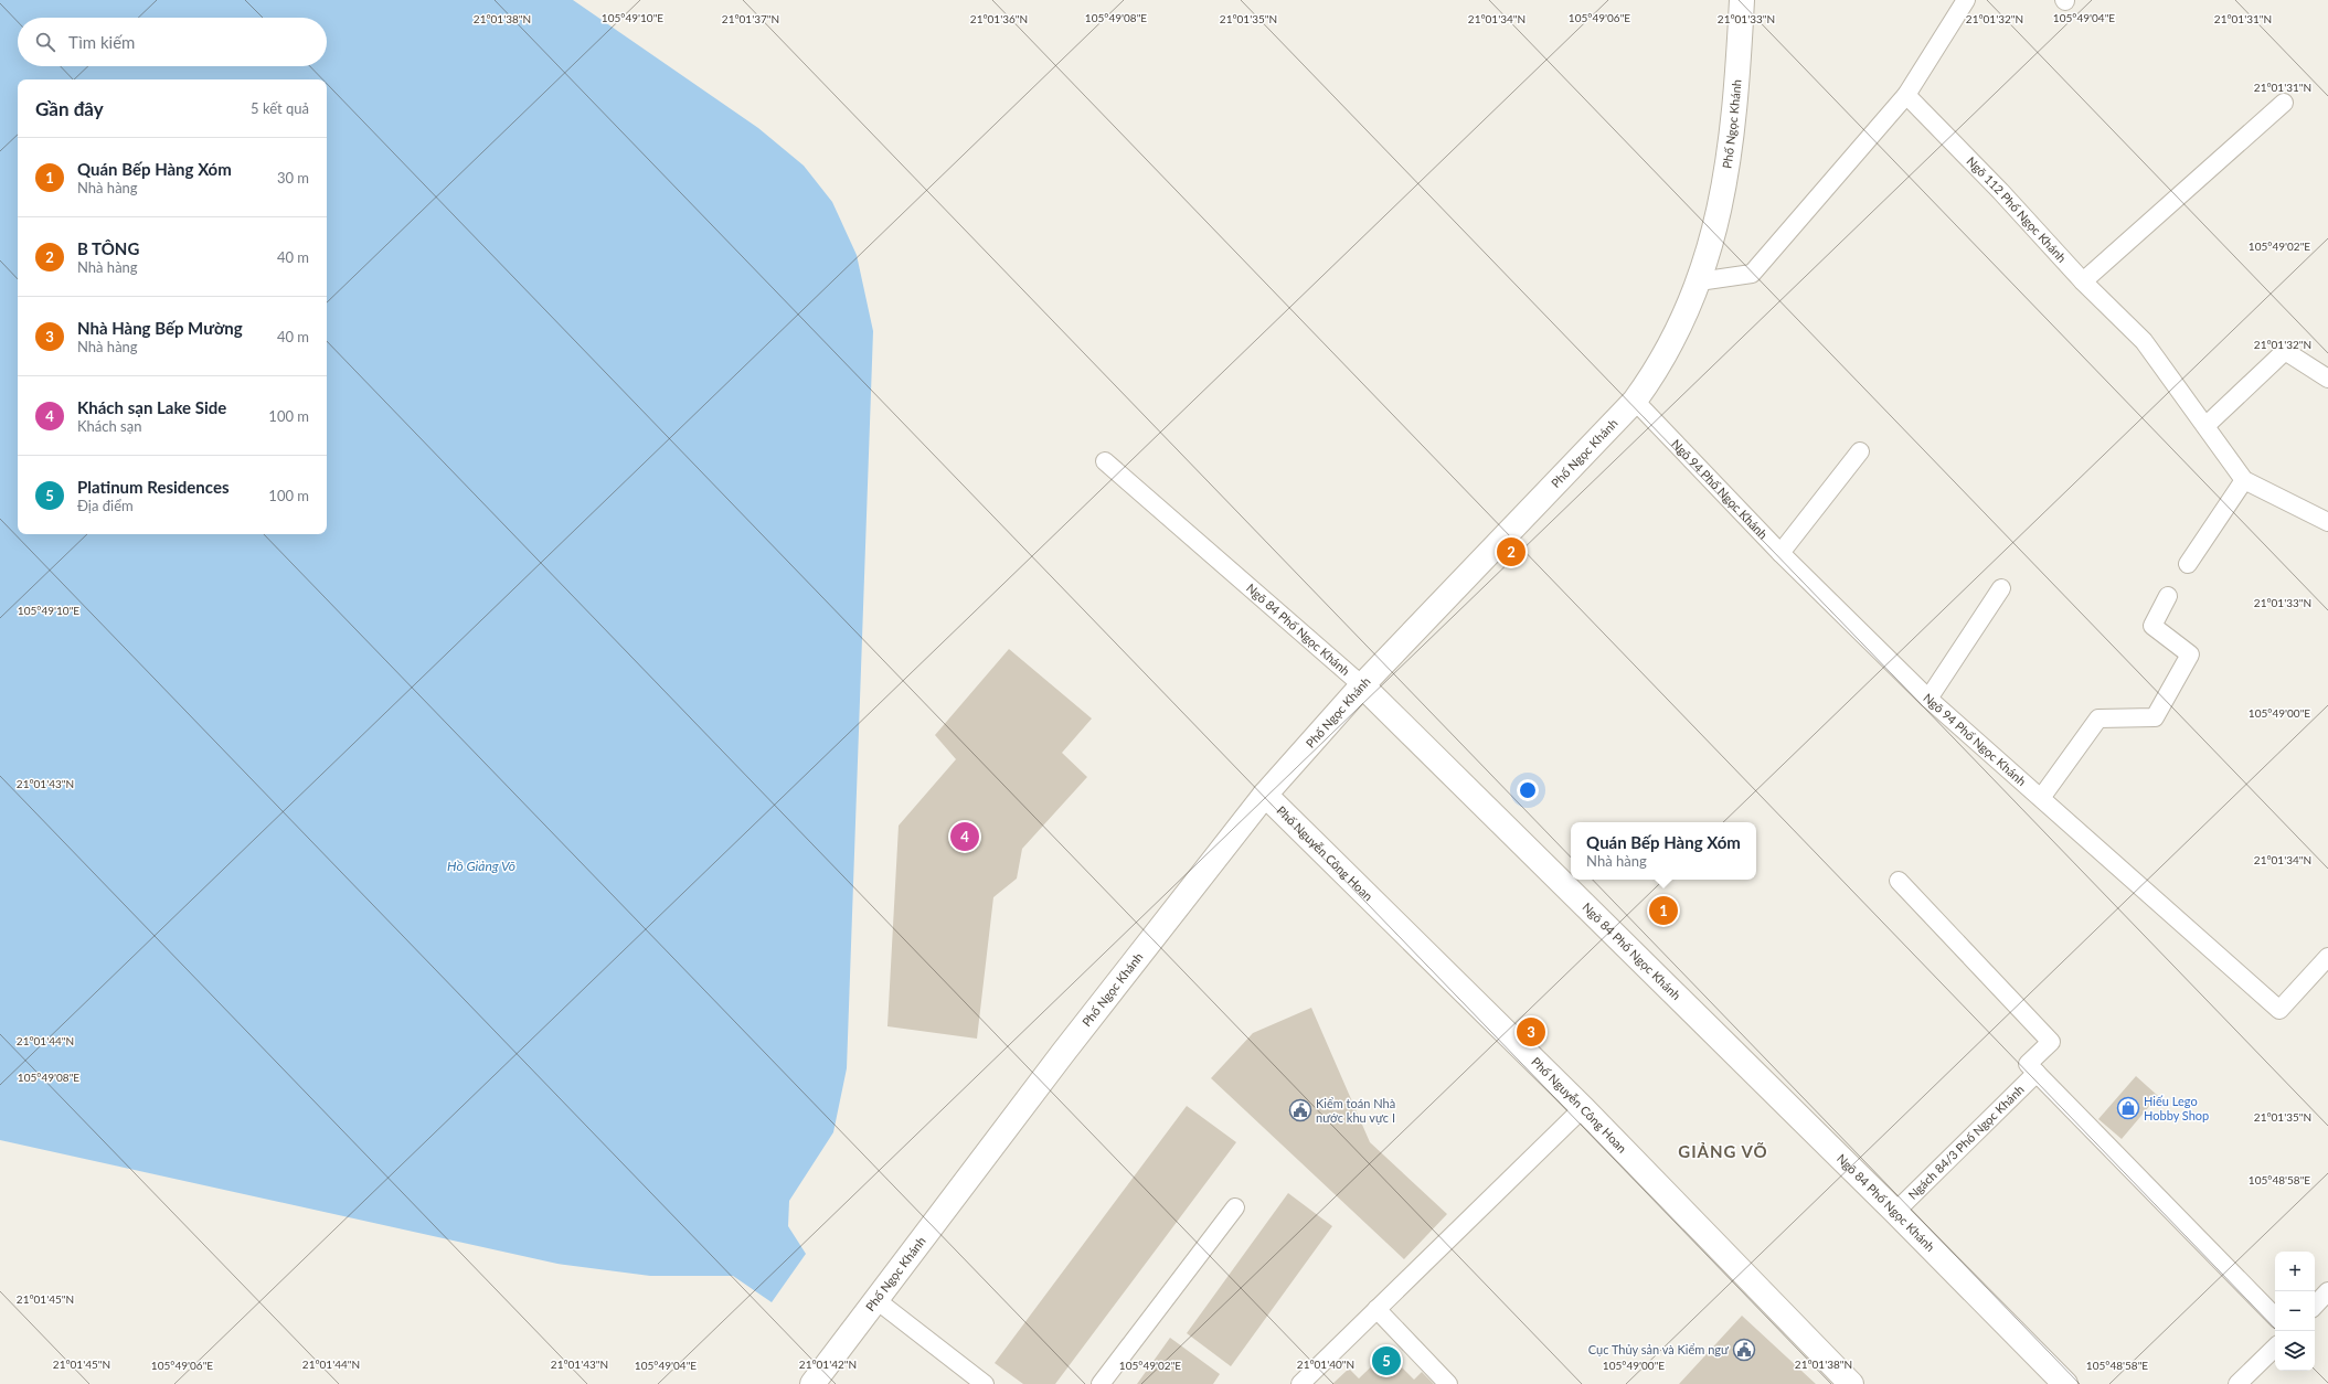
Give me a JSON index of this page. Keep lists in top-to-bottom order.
{
  "streets": {
    "street": ["Phố Ngọc Khánh", "Ngõ 84 Phố Ngọc Khánh", "Phố Nguyễn Công Hoan"],
    "lane": ["Ngõ 112 Phố Ngọc Khánh", "Ngõ 94 Phố Ngọc Khánh", "Ngách 84/3 Phố Ngọc Khánh"]
  },
  "crossings": [
    ["Phố Ngọc Khánh", "Ngõ 94 Phố Ngọc Khánh"],
    ["Phố Ngọc Khánh", "Ngõ 84 Phố Ngọc Khánh"],
    ["Phố Ngọc Khánh", "Phố Nguyễn Công Hoan"],
    ["Ngõ 84 Phố Ngọc Khánh", "Ngách 84/3 Phố Ngọc Khánh"]
  ],
  "districts": ["GIẢNG VÕ"],
  "water": ["Hồ Giảng Võ"],
  "places": {
    "shop": ["Hiếu Lego Hobby Shop"],
    "public building": ["Kiểm toán Nhà nước khu vực I", "Cục Thủy sản và Kiểm ngư"]
  },
  "page": {
    "search": "Tìm kiếm",
    "heading": ["Gần đây", "5 kết quả"],
    "list": [
      {
        "mark": "1",
        "name": "Quán Bếp Hàng Xóm",
        "note": "Nhà hàng",
        "value": "30 m"
      },
      {
        "mark": "2",
        "name": "B TÔNG",
        "note": "Nhà hàng",
        "value": "40 m"
      },
      {
        "mark": "3",
        "name": "Nhà Hàng Bếp Mường",
        "note": "Nhà hàng",
        "value": "40 m"
      },
      {
        "mark": "4",
        "name": "Khách sạn Lake Side",
        "note": "Khách sạn",
        "value": "100 m"
      },
      {
        "mark": "5",
        "name": "Platinum Residences",
        "note": "Địa điểm",
        "value": "100 m"
      }
    ],
    "pins": [
      "2",
      "4",
      "1",
      "3",
      "5"
    ],
    "popup": ["Quán Bếp Hàng Xóm", "Nhà hàng"],
    "map_buttons": ["+", "−"]
  },
  "coordinates": [
    "105°49'10\"E",
    "105°49'08\"E",
    "105°49'06\"E",
    "105°49'04\"E",
    "21°01'32\"N",
    "21°01'38\"N",
    "21°01'37\"N",
    "21°01'36\"N",
    "21°01'35\"N",
    "21°01'34\"N",
    "21°01'33\"N",
    "21°01'31\"N",
    "105°49'02\"E",
    "105°49'00\"E",
    "21°01'43\"N",
    "21°01'44\"N",
    "105°48'58\"E",
    "21°01'45\"N",
    "21°01'42\"N",
    "21°01'40\"N"
  ]
}
